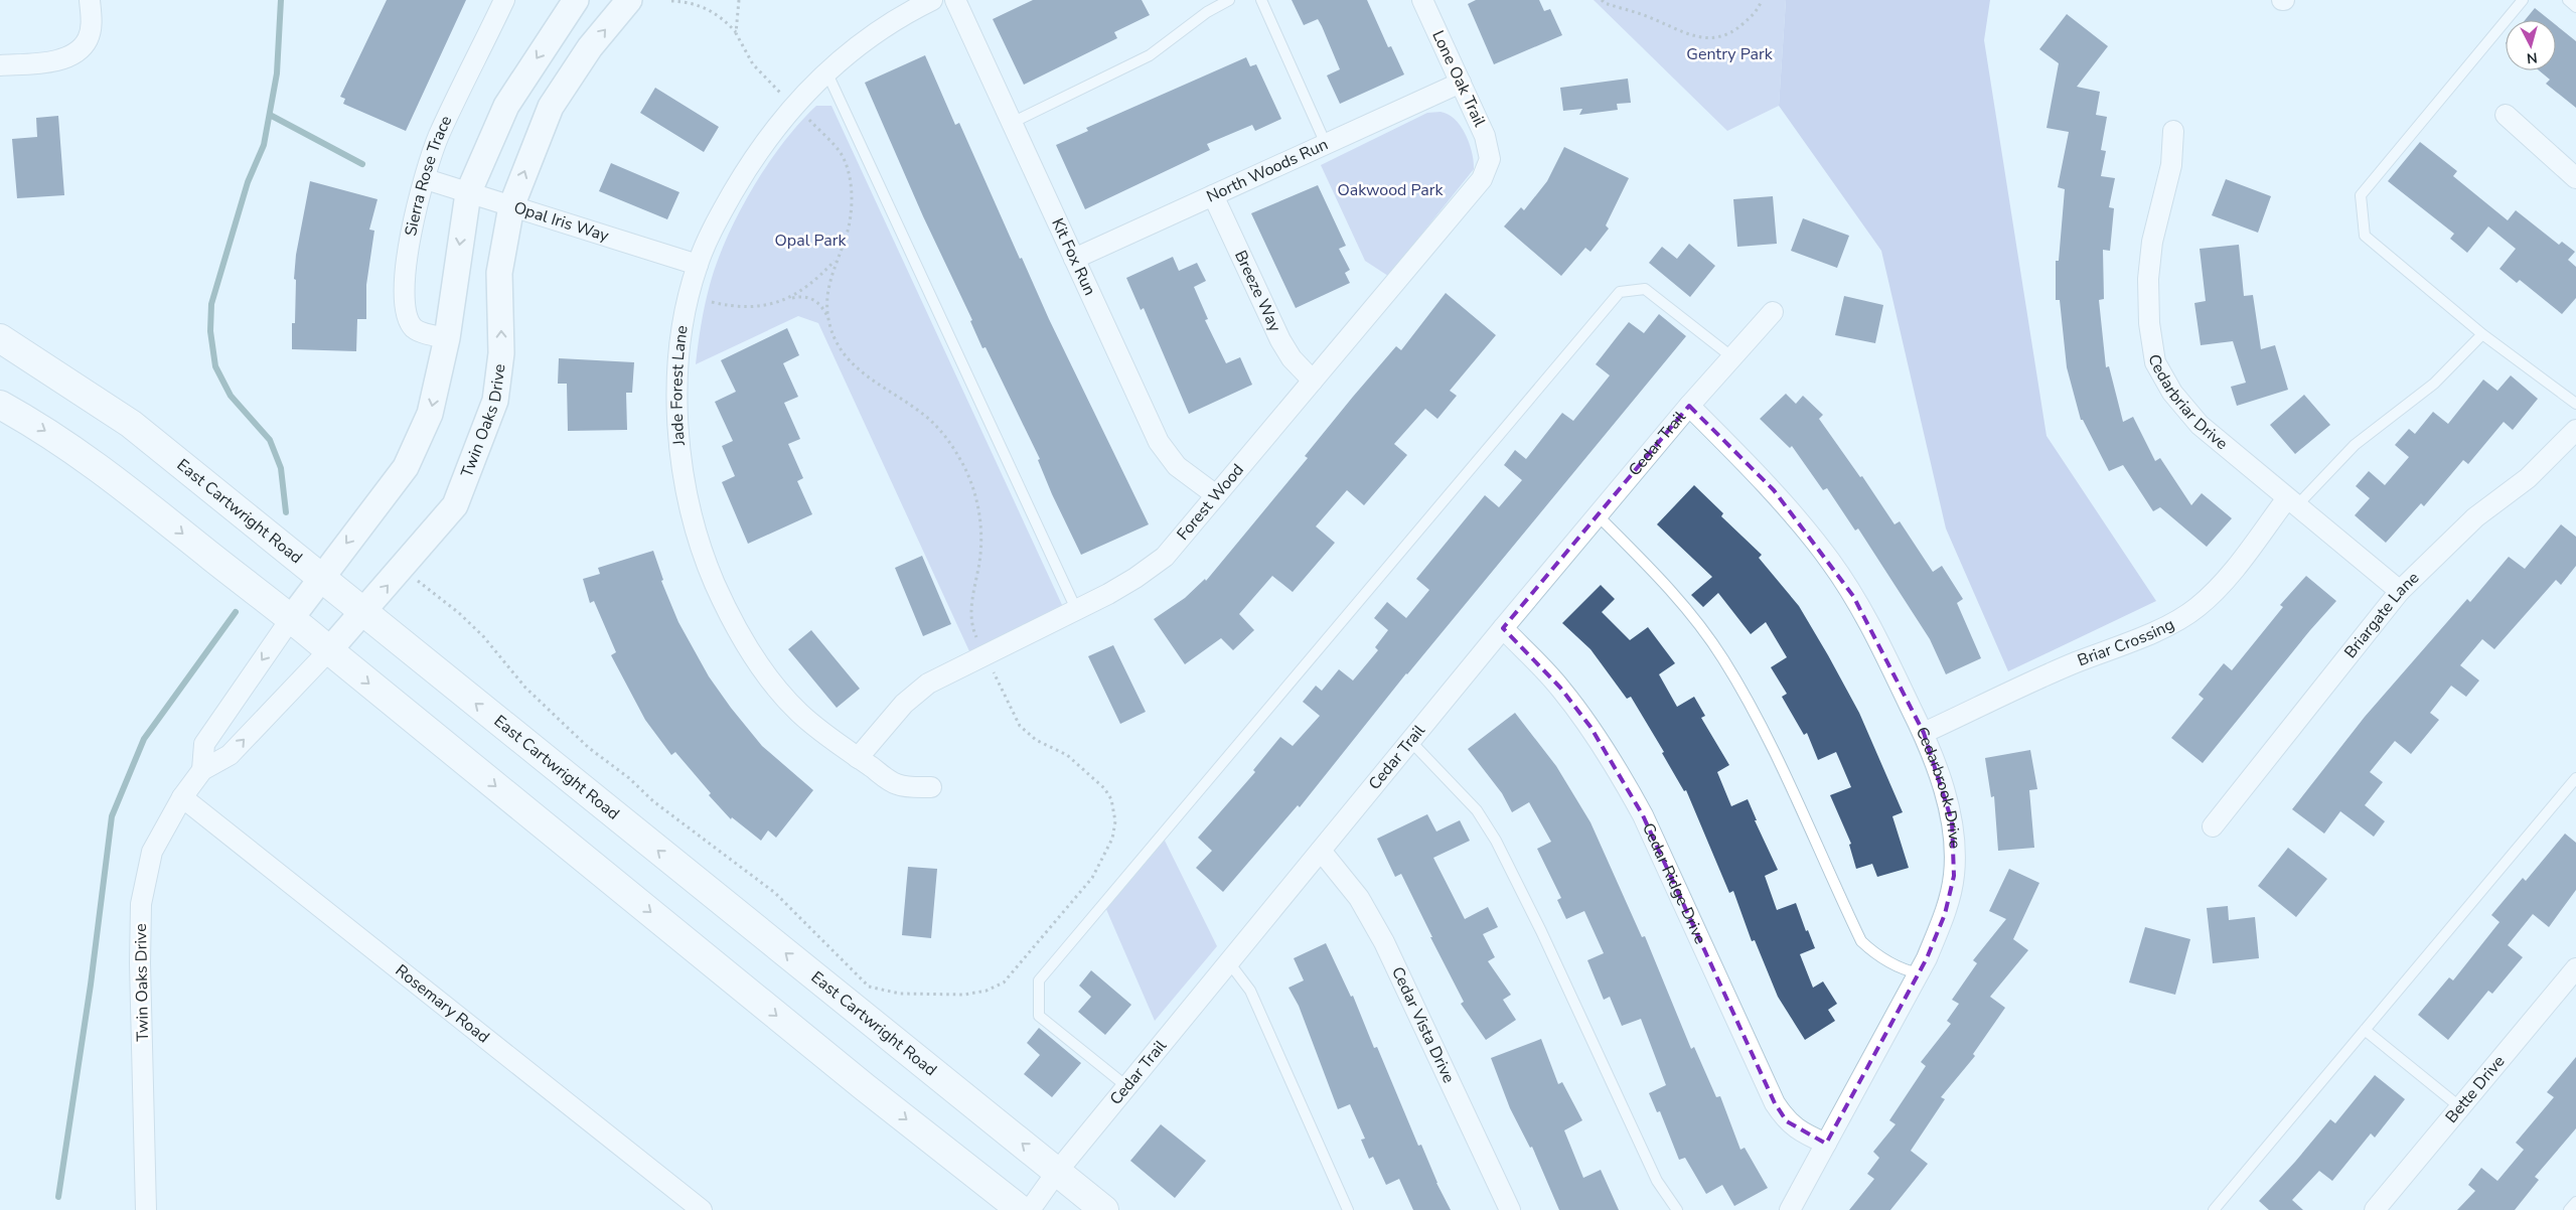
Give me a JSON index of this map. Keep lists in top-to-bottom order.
{
  "streets": {
    "main road": ["East Cartwright Road"],
    "street": [
      "Lone Oak Trail",
      "North Woods Run",
      "Sierra Rose Trace",
      "Opal Iris Way",
      "Kit Fox Run",
      "Breeze Way",
      "Jade Forest Lane",
      "Cedarbriar Drive",
      "Twin Oaks Drive",
      "Cedar Trail",
      "Forest Wood",
      "Briargate Lane",
      "Briar Crossing",
      "Cedarbrook Drive",
      "Cedar Ridge Drive",
      "Rosemary Road",
      "Cedar Vista Drive",
      "Bette Drive"
    ]
  },
  "crossings": [
    ["Lone Oak Trail", "North Woods Run"],
    ["Lone Oak Trail", "Forest Wood"],
    ["North Woods Run", "Kit Fox Run"],
    ["North Woods Run", "Breeze Way"],
    ["Sierra Rose Trace", "Opal Iris Way"],
    ["Sierra Rose Trace", "Twin Oaks Drive"],
    ["Opal Iris Way", "Jade Forest Lane"],
    ["Opal Iris Way", "Twin Oaks Drive"],
    ["Kit Fox Run", "Forest Wood"],
    ["Breeze Way", "Forest Wood"],
    ["Jade Forest Lane", "Forest Wood"],
    ["Cedarbriar Drive", "Briargate Lane"],
    ["Cedarbriar Drive", "Briar Crossing"],
    ["Twin Oaks Drive", "East Cartwright Road"],
    ["Twin Oaks Drive", "Rosemary Road"],
    ["Cedar Trail", "East Cartwright Road"],
    ["Cedar Trail", "Cedarbrook Drive"],
    ["Cedar Trail", "Cedar Ridge Drive"],
    ["Cedar Trail", "Cedar Vista Drive"],
    ["Briar Crossing", "Cedarbrook Drive"],
    ["Cedarbrook Drive", "Cedar Ridge Drive"]
  ],
  "parks": ["Gentry Park", "Oakwood Park", "Opal Park"],
  "north": "bottom"
}
